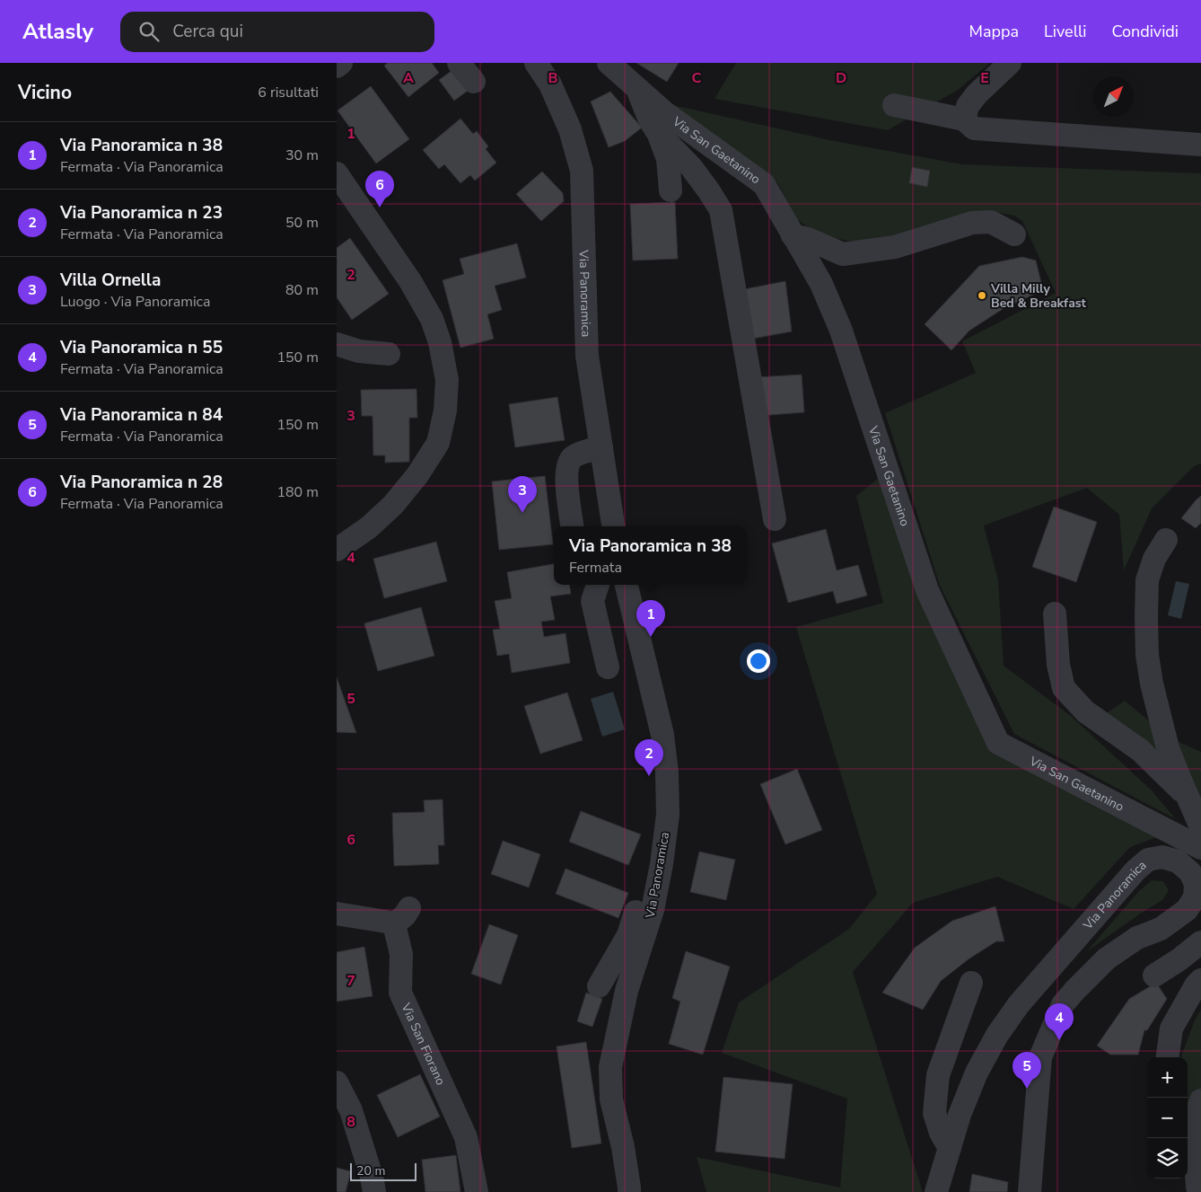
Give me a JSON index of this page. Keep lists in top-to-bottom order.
{
  "streets": {
    "street": ["Via San Gaetanino", "Via Panoramica", "Via San Fiorano"]
  },
  "places": ["Villa Milly Bed & Breakfast"],
  "scale_bar": "20 m",
  "north": "top right",
  "page": {
    "header": "Atlasly",
    "search": "Cerca qui",
    "nav": ["Mappa", "Livelli", "Condividi"],
    "heading": ["Vicino", "6 risultati"],
    "list": [
      {
        "mark": "1",
        "name": "Via Panoramica n 38",
        "note": "Fermata · Via Panoramica",
        "value": "30 m"
      },
      {
        "mark": "2",
        "name": "Via Panoramica n 23",
        "note": "Fermata · Via Panoramica",
        "value": "50 m"
      },
      {
        "mark": "3",
        "name": "Villa Ornella",
        "note": "Luogo · Via Panoramica",
        "value": "80 m"
      },
      {
        "mark": "4",
        "name": "Via Panoramica n 55",
        "note": "Fermata · Via Panoramica",
        "value": "150 m"
      },
      {
        "mark": "5",
        "name": "Via Panoramica n 84",
        "note": "Fermata · Via Panoramica",
        "value": "150 m"
      },
      {
        "mark": "6",
        "name": "Via Panoramica n 28",
        "note": "Fermata · Via Panoramica",
        "value": "180 m"
      }
    ],
    "pins": [
      "6",
      "3",
      "1",
      "2",
      "4",
      "5"
    ],
    "popup": ["Via Panoramica n 38", "Fermata"],
    "map_buttons": ["+", "−"],
    "scale": "20 m"
  },
  "grid": {
    "columns": [
      "A",
      "B",
      "C",
      "D",
      "E"
    ],
    "rows": [
      "1",
      "2",
      "3",
      "4",
      "5",
      "6",
      "7",
      "8"
    ]
  }
}
